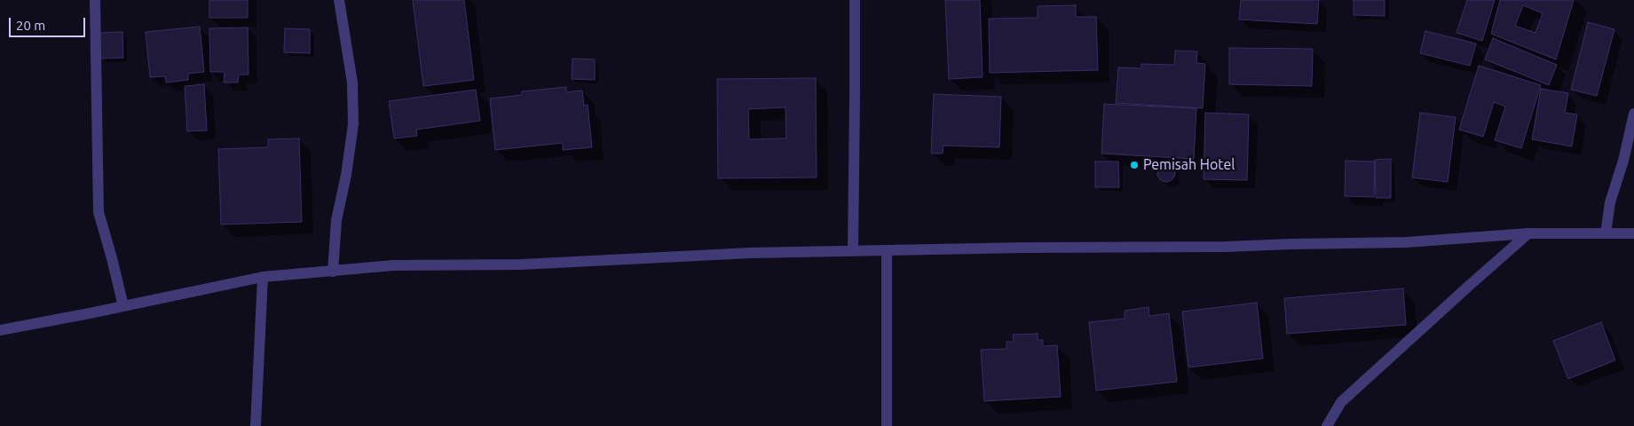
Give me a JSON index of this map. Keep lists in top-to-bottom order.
{
  "places": ["Pemisah Hotel"],
  "scale_bar": "20 m"
}
